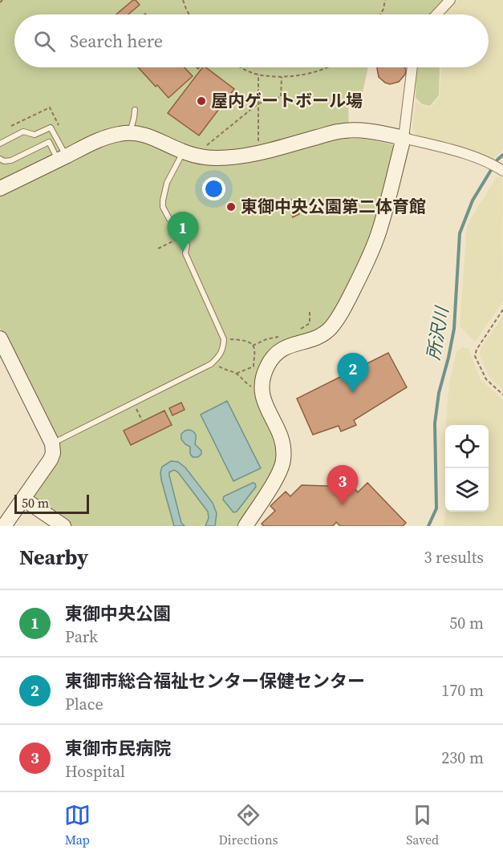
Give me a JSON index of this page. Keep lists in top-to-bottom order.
{
  "water": ["所沢川"],
  "places": ["屋内ゲートボール場", "東御中央公園第二体育館"],
  "scale_bar": "50 m",
  "page": {
    "search": "Search here",
    "pins": ["1", "2", "3"],
    "scale": "50 m",
    "heading": ["Nearby", "3 results"],
    "list": [
      {
        "mark": "1",
        "name": "東御中央公園",
        "note": "Park",
        "value": "50 m"
      },
      {
        "mark": "2",
        "name": "東御市総合福祉センター保健センター",
        "note": "Place",
        "value": "170 m"
      },
      {
        "mark": "3",
        "name": "東御市民病院",
        "note": "Hospital",
        "value": "230 m"
      }
    ],
    "nav": ["Map", "Directions", "Saved"]
  }
}
